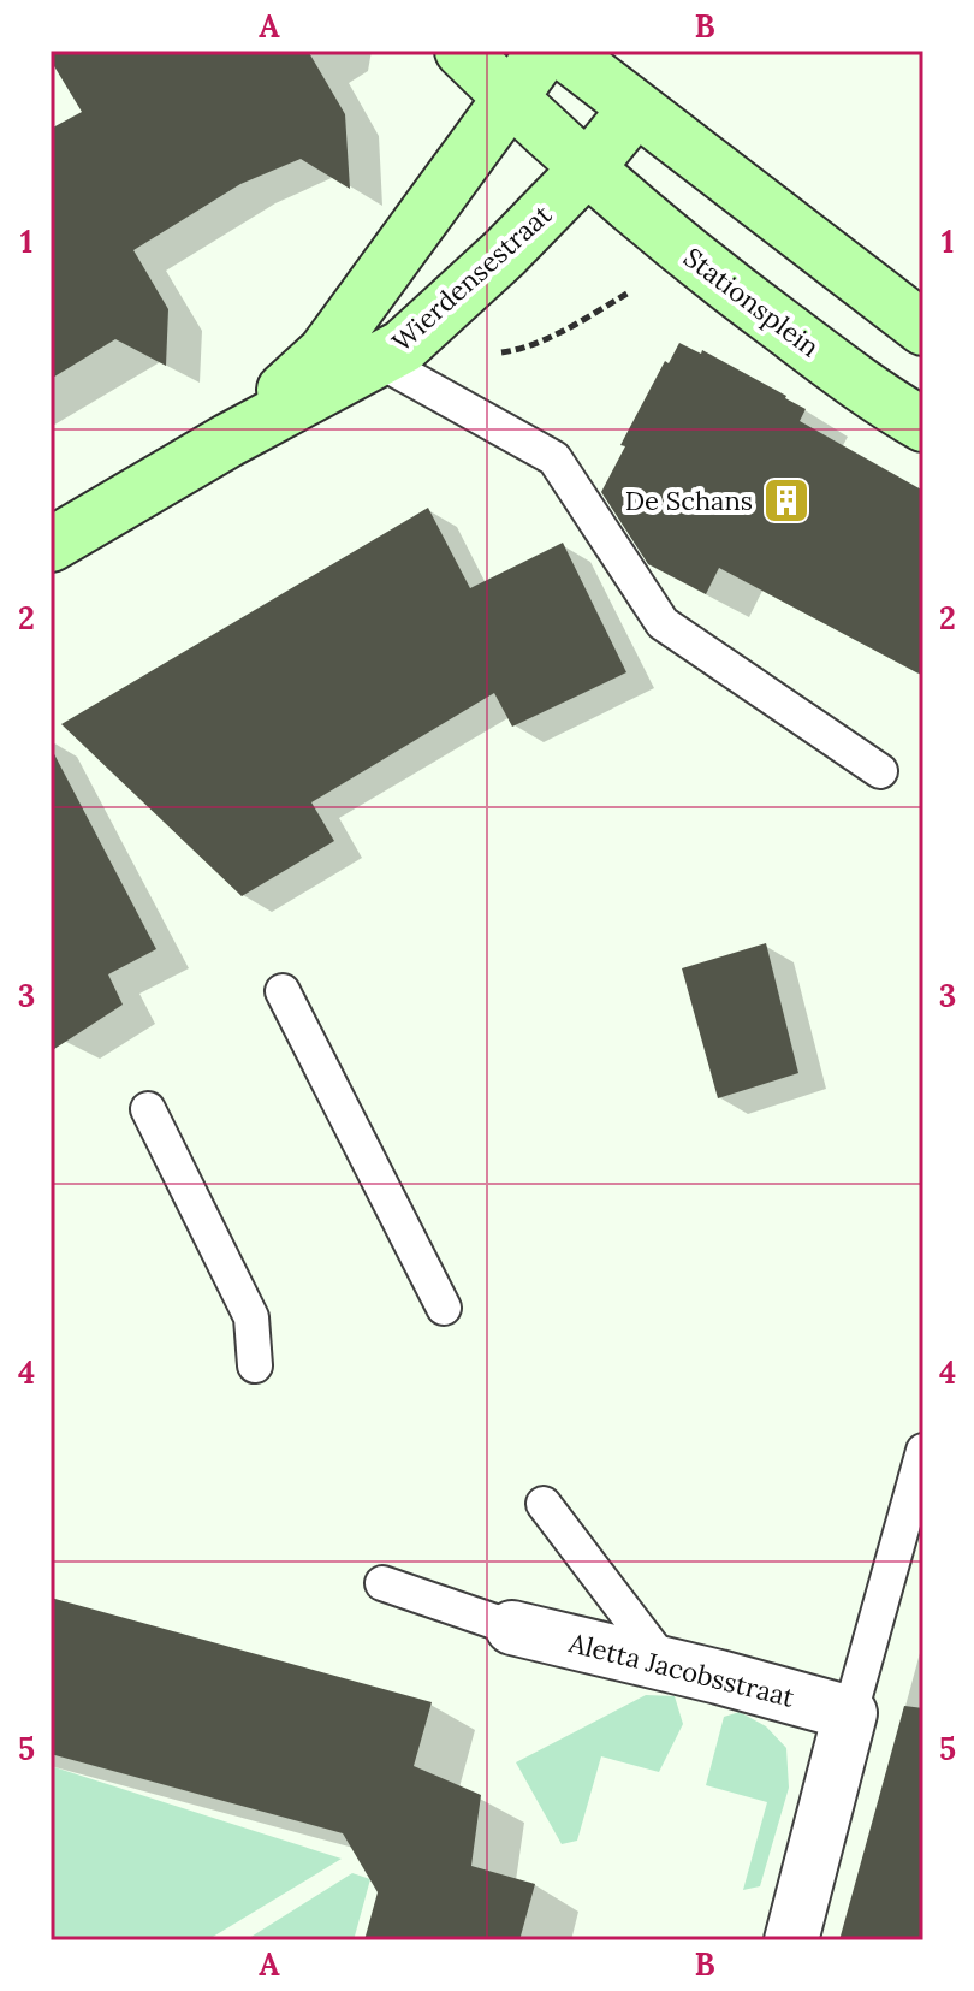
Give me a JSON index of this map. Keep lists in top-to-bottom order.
{
  "streets": {
    "main road": ["Wierdensestraat", "Stationsplein"],
    "street": ["Aletta Jacobsstraat"]
  },
  "crossings": [
    ["Wierdensestraat", "Stationsplein"]
  ],
  "places": {
    "building": ["De Schans"]
  },
  "grid": {
    "columns": ["A", "B"],
    "rows": [
      "1",
      "2",
      "3",
      "4",
      "5"
    ]
  }
}
